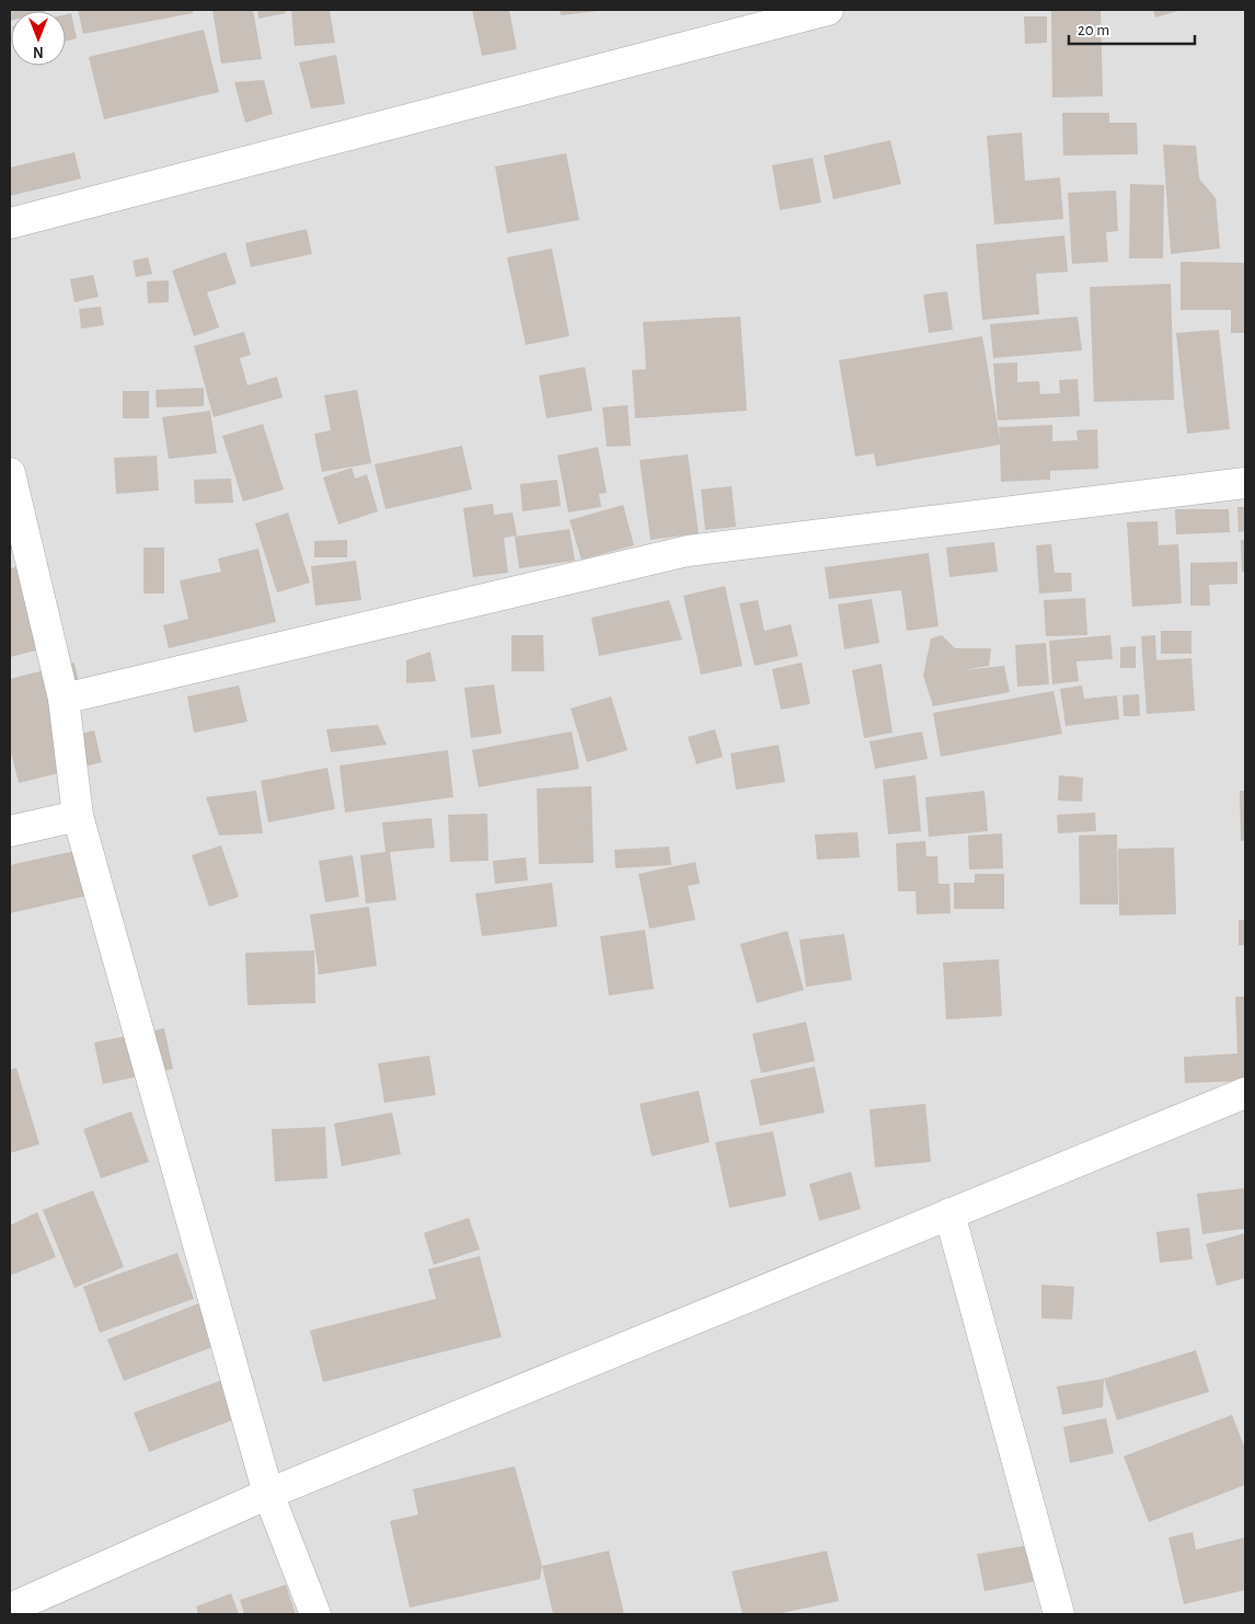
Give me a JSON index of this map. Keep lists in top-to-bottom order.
{
  "scale_bar": "20 m",
  "north": "bottom"
}
